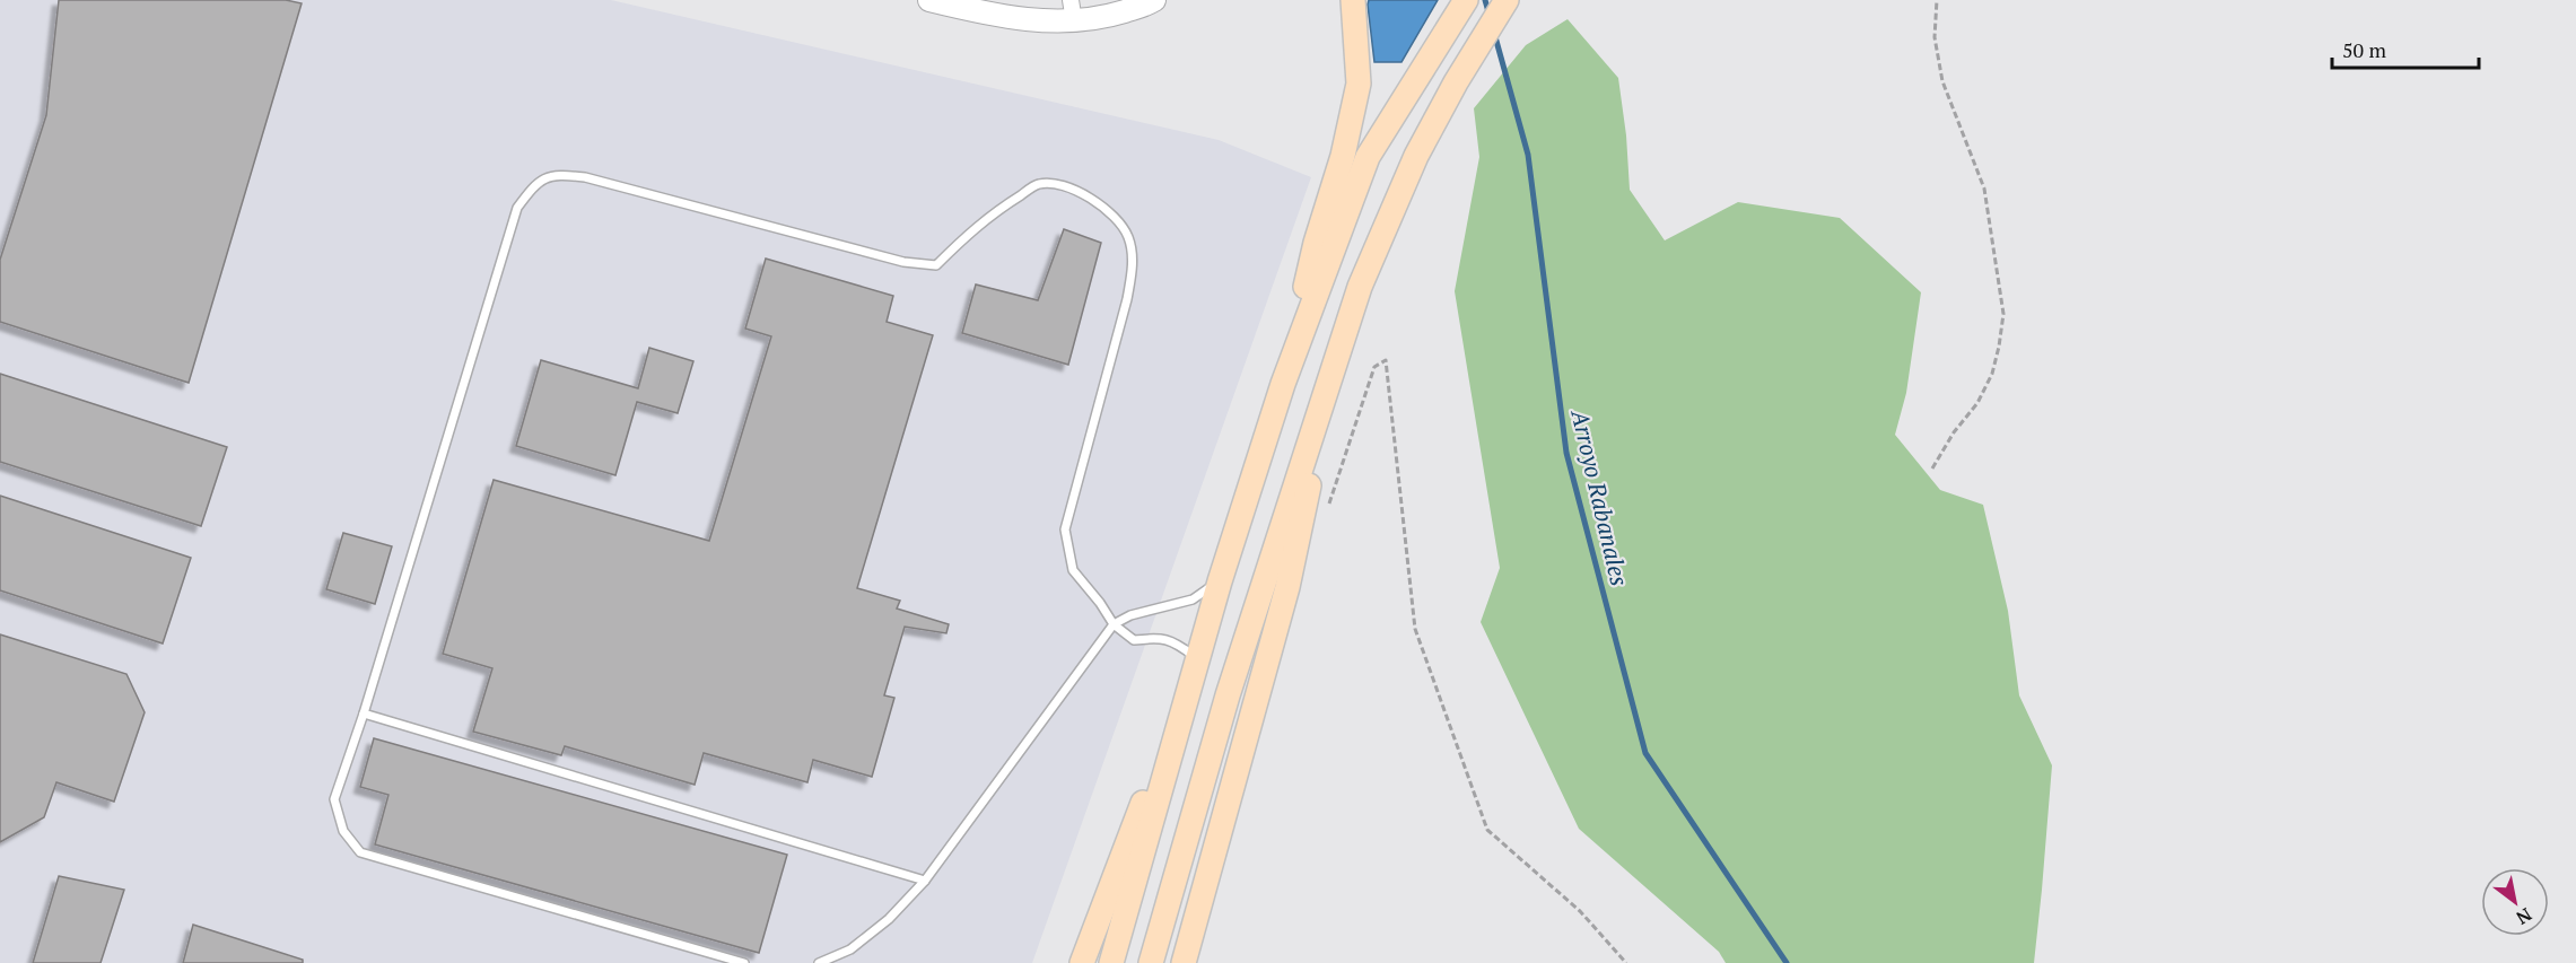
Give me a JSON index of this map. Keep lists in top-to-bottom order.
{
  "water": ["Arroyo Rabanales"],
  "scale_bar": "50 m",
  "north": "bottom right"
}
